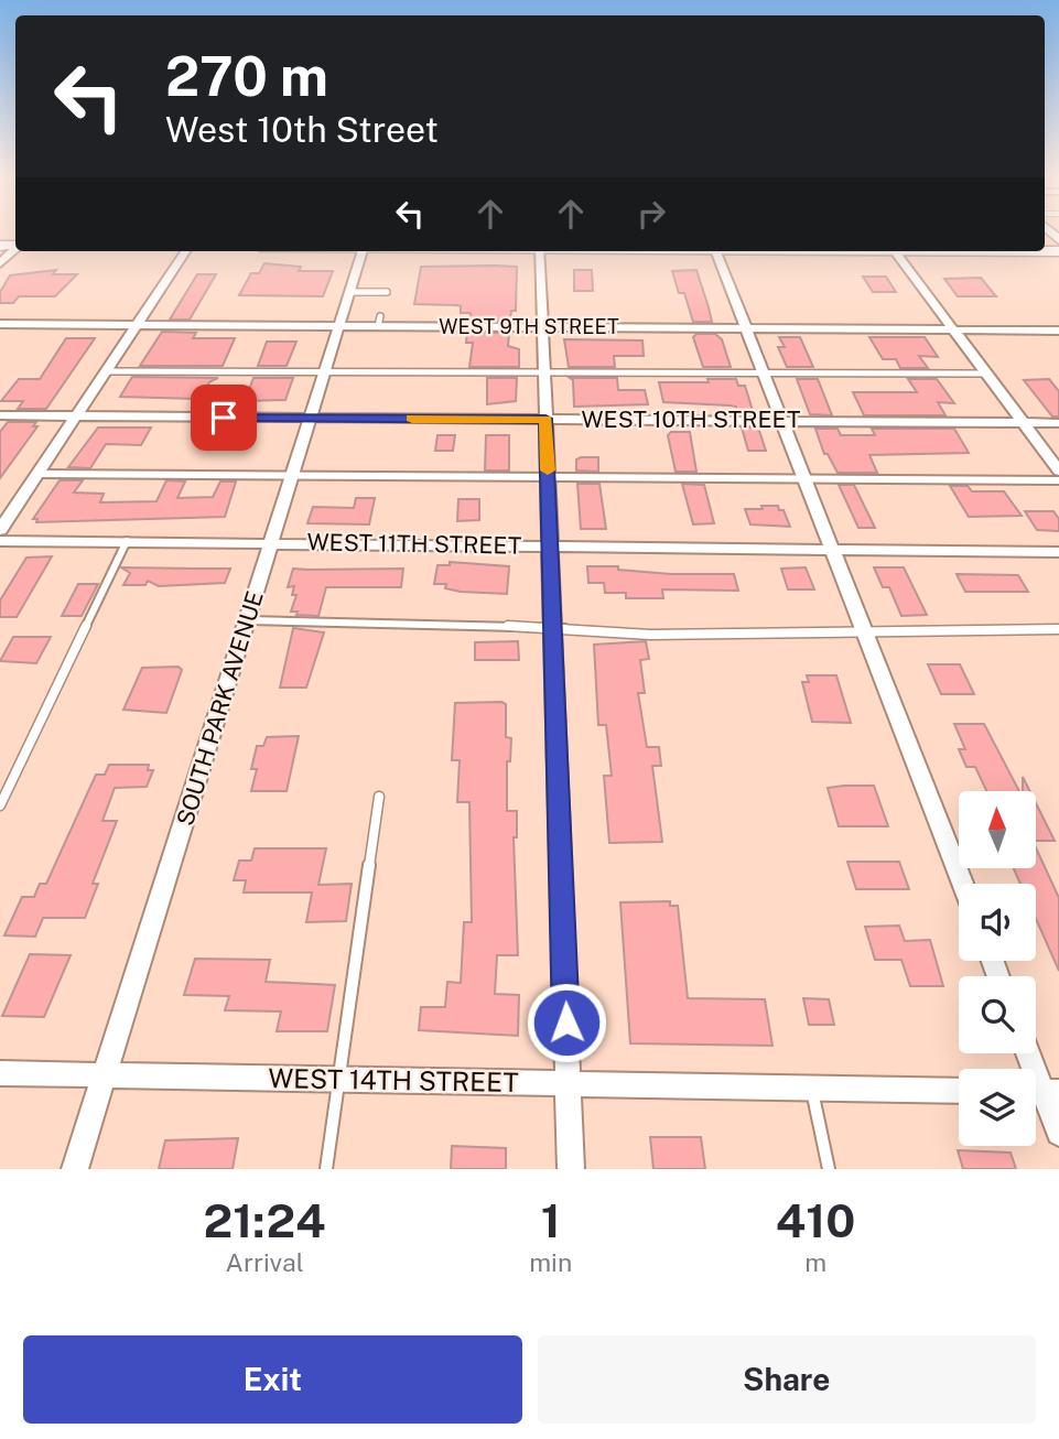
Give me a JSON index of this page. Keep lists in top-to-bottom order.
{
  "streets": {
    "street": [
      "WEST 9TH STREET",
      "WEST 10TH STREET",
      "WEST 11TH STREET",
      "SOUTH PARK AVENUE",
      "WEST 14TH STREET"
    ]
  },
  "crossings": [
    ["WEST 9TH STREET", "SOUTH PARK AVENUE"],
    ["WEST 10TH STREET", "SOUTH PARK AVENUE"],
    ["WEST 11TH STREET", "SOUTH PARK AVENUE"],
    ["SOUTH PARK AVENUE", "WEST 14TH STREET"]
  ],
  "north": "top",
  "page": {
    "turn": ["270 m", "West 10th Street"],
    "eta": [
      "21:24",
      "Arrival",
      "1",
      "min",
      "410",
      "m"
    ],
    "buttons": ["Exit", "Share"]
  }
}
